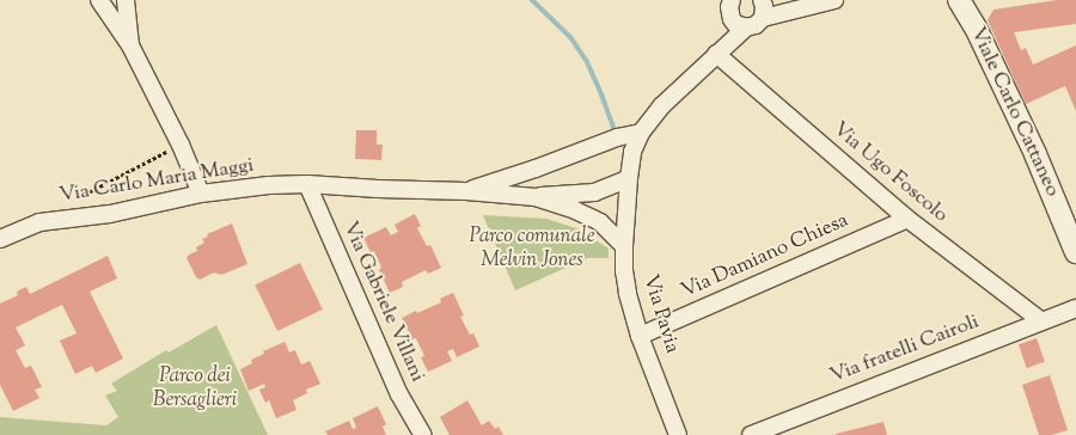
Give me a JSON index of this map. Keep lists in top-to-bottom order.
{
  "streets": {
    "street": [
      "Viale Carlo Cattaneo",
      "Via Ugo Foscolo",
      "Via Carlo Maria Maggi",
      "Via Damiano Chiesa",
      "Via Gabriele Villani",
      "Via Pavia",
      "Via fratelli Cairoli"
    ]
  },
  "crossings": [
    ["Via Ugo Foscolo", "Via Damiano Chiesa"],
    ["Via Ugo Foscolo", "Via Pavia"],
    ["Via Ugo Foscolo", "Via fratelli Cairoli"],
    ["Via Carlo Maria Maggi", "Via Gabriele Villani"],
    ["Via Carlo Maria Maggi", "Via Pavia"],
    ["Via Damiano Chiesa", "Via Pavia"]
  ],
  "parks": ["Parco comunale Melvin Jones", "Parco dei Bersaglieri"]
}
